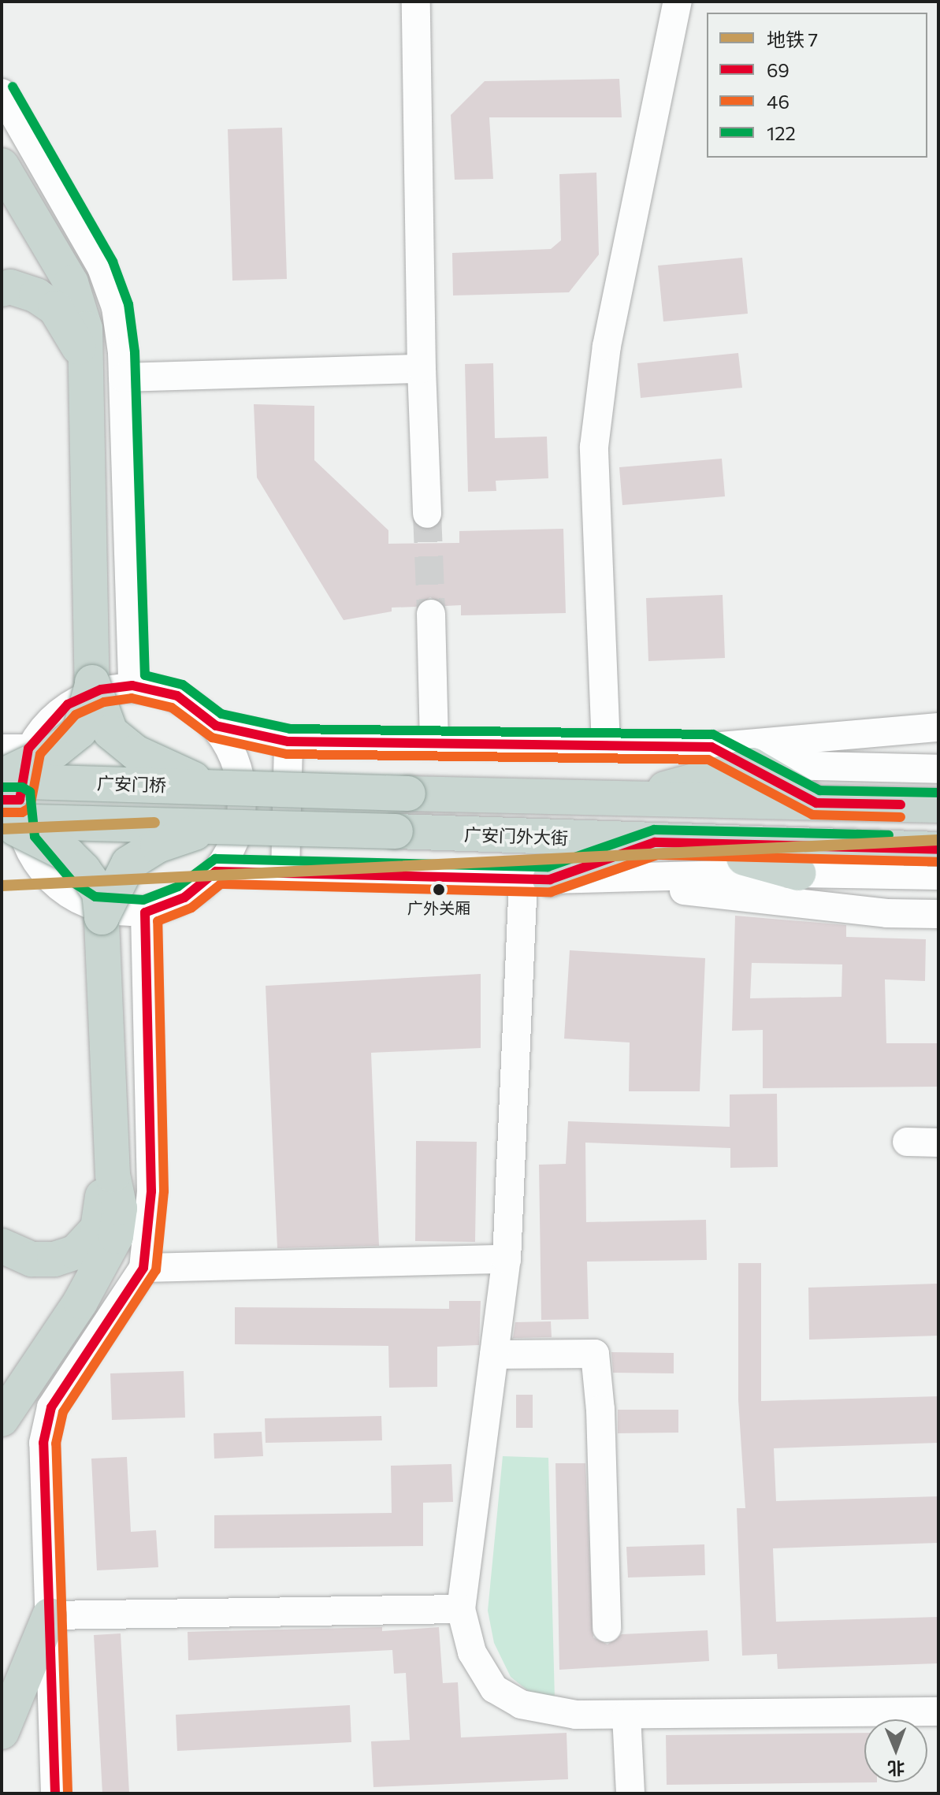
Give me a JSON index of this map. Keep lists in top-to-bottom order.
{
  "streets": {
    "highway": ["广安门桥", "广安门外大街"]
  },
  "places": ["广外关厢"],
  "lines": [
    "transit line 122",
    "transit line 69",
    "transit line 46",
    "metro line 7"
  ],
  "legend": [
    "地铁 7",
    "69",
    "46",
    "122"
  ],
  "north": "bottom"
}
